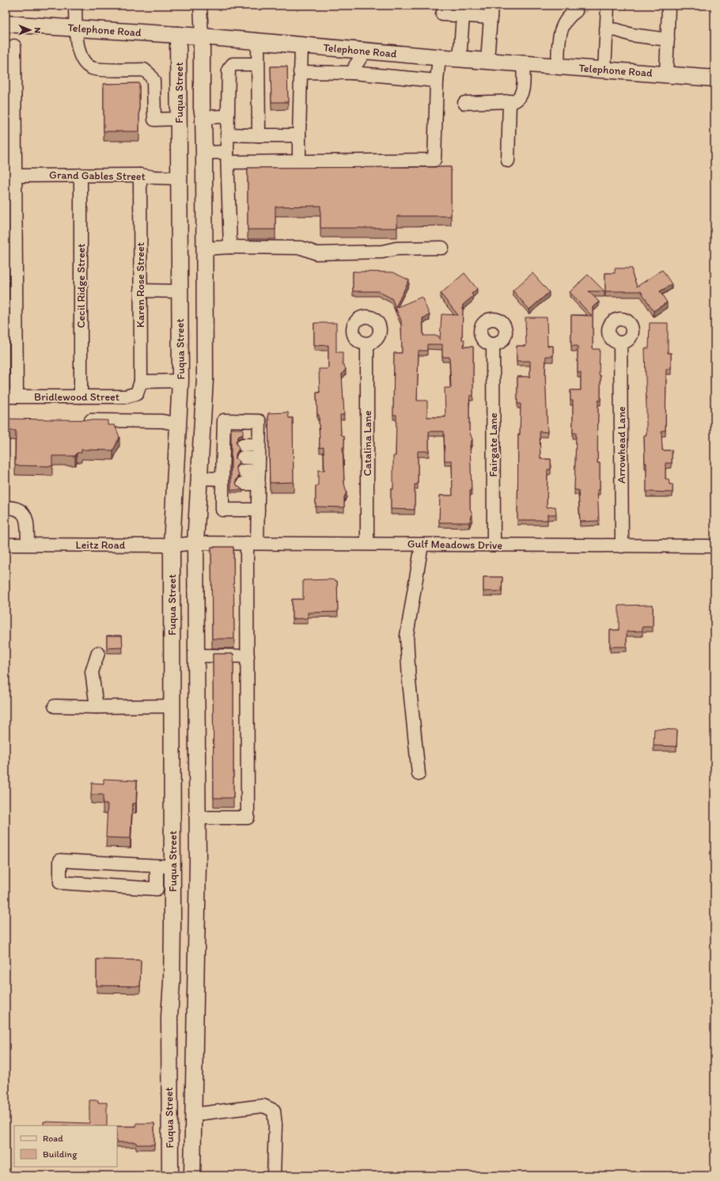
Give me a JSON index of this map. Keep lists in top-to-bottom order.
{
  "streets": {
    "main road": ["Telephone Road", "Fuqua Street"],
    "street": [
      "Grand Gables Street",
      "Karen Rose Street",
      "Cecil Ridge Street",
      "Bridlewood Street",
      "Catalina Lane",
      "Fairgate Lane",
      "Arrowhead Lane",
      "Leitz Road",
      "Gulf Meadows Drive"
    ]
  },
  "crossings": [
    ["Telephone Road", "Fuqua Street"],
    ["Fuqua Street", "Grand Gables Street"],
    ["Fuqua Street", "Leitz Road"],
    ["Fuqua Street", "Gulf Meadows Drive"],
    ["Grand Gables Street", "Karen Rose Street"],
    ["Grand Gables Street", "Cecil Ridge Street"],
    ["Karen Rose Street", "Bridlewood Street"],
    ["Cecil Ridge Street", "Bridlewood Street"],
    ["Catalina Lane", "Gulf Meadows Drive"],
    ["Fairgate Lane", "Gulf Meadows Drive"],
    ["Arrowhead Lane", "Gulf Meadows Drive"],
    ["Leitz Road", "Gulf Meadows Drive"]
  ],
  "legend": ["Road", "Building"],
  "north": "right"
}
